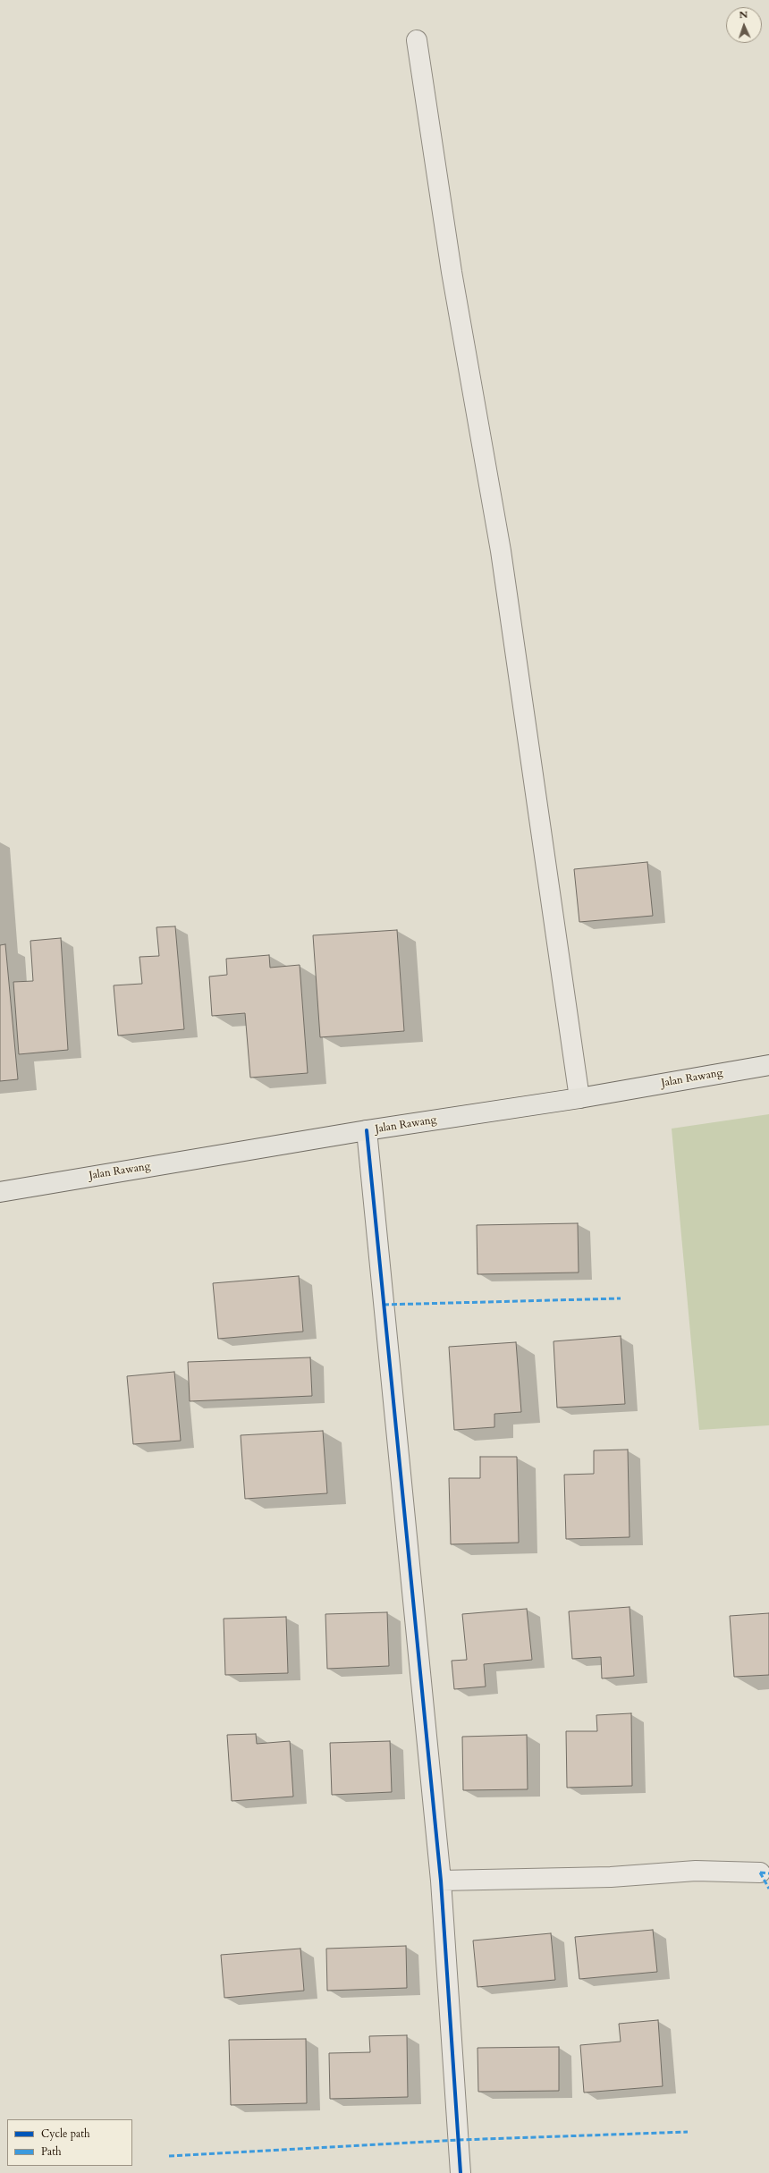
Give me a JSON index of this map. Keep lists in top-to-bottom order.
{
  "streets": {
    "main road": ["Jalan Rawang"]
  },
  "legend": ["Cycle path", "Path"],
  "north": "top"
}
